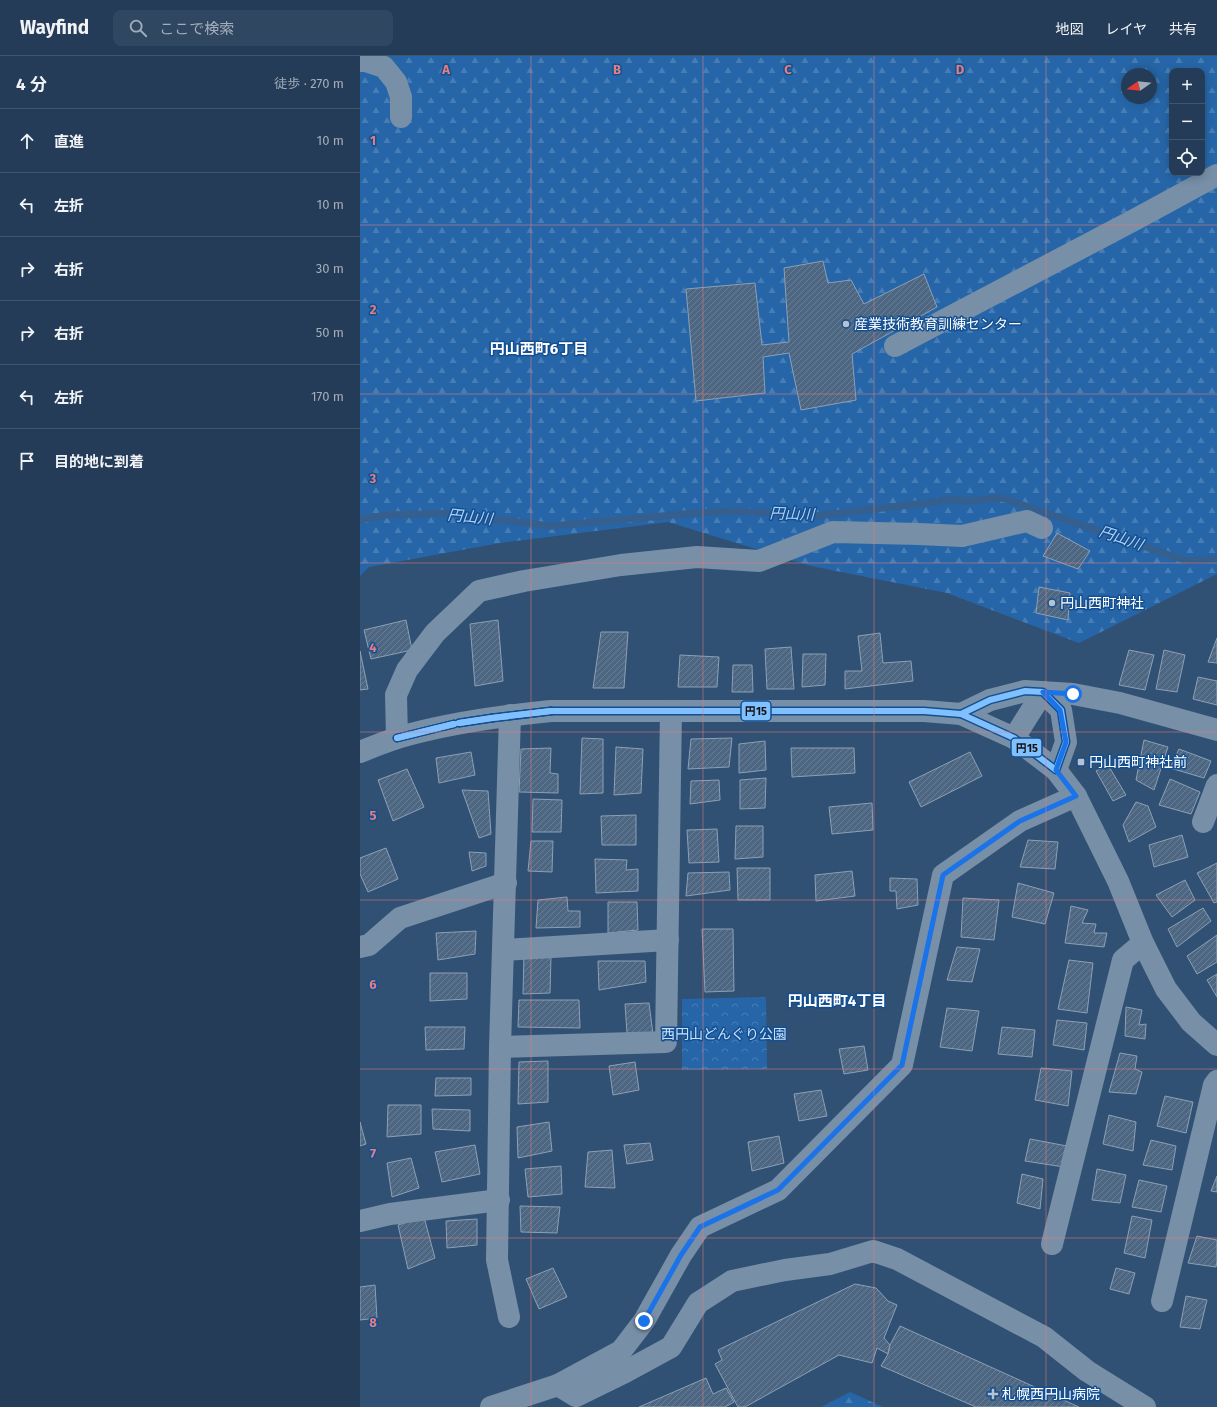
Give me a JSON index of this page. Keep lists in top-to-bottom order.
{
  "districts": ["円山西町6丁目", "円山西町4丁目"],
  "water": ["円山川"],
  "parks": ["西円山どんぐり公園"],
  "places": {
    "other": ["産業技術教育訓練センター", "円山西町神社"],
    "transit": ["円山西町神社前"],
    "health": ["札幌西円山病院"]
  },
  "lines": ["transit line 円15"],
  "north": "left",
  "page": {
    "header": "Wayfind",
    "search": "ここで検索",
    "nav": ["地図", "レイヤ", "共有"],
    "heading": ["4 分", "徒歩 · 270 m"],
    "map_buttons": ["+", "−"],
    "list": [
      ["直進", "10 m"],
      ["左折", "10 m"],
      ["右折", "30 m"],
      ["右折", "50 m"],
      ["左折", "170 m"],
      "目的地に到着"
    ]
  },
  "grid": {
    "columns": [
      "A",
      "B",
      "C",
      "D"
    ],
    "rows": [
      "1",
      "2",
      "3",
      "4",
      "5",
      "6",
      "7",
      "8"
    ]
  }
}
